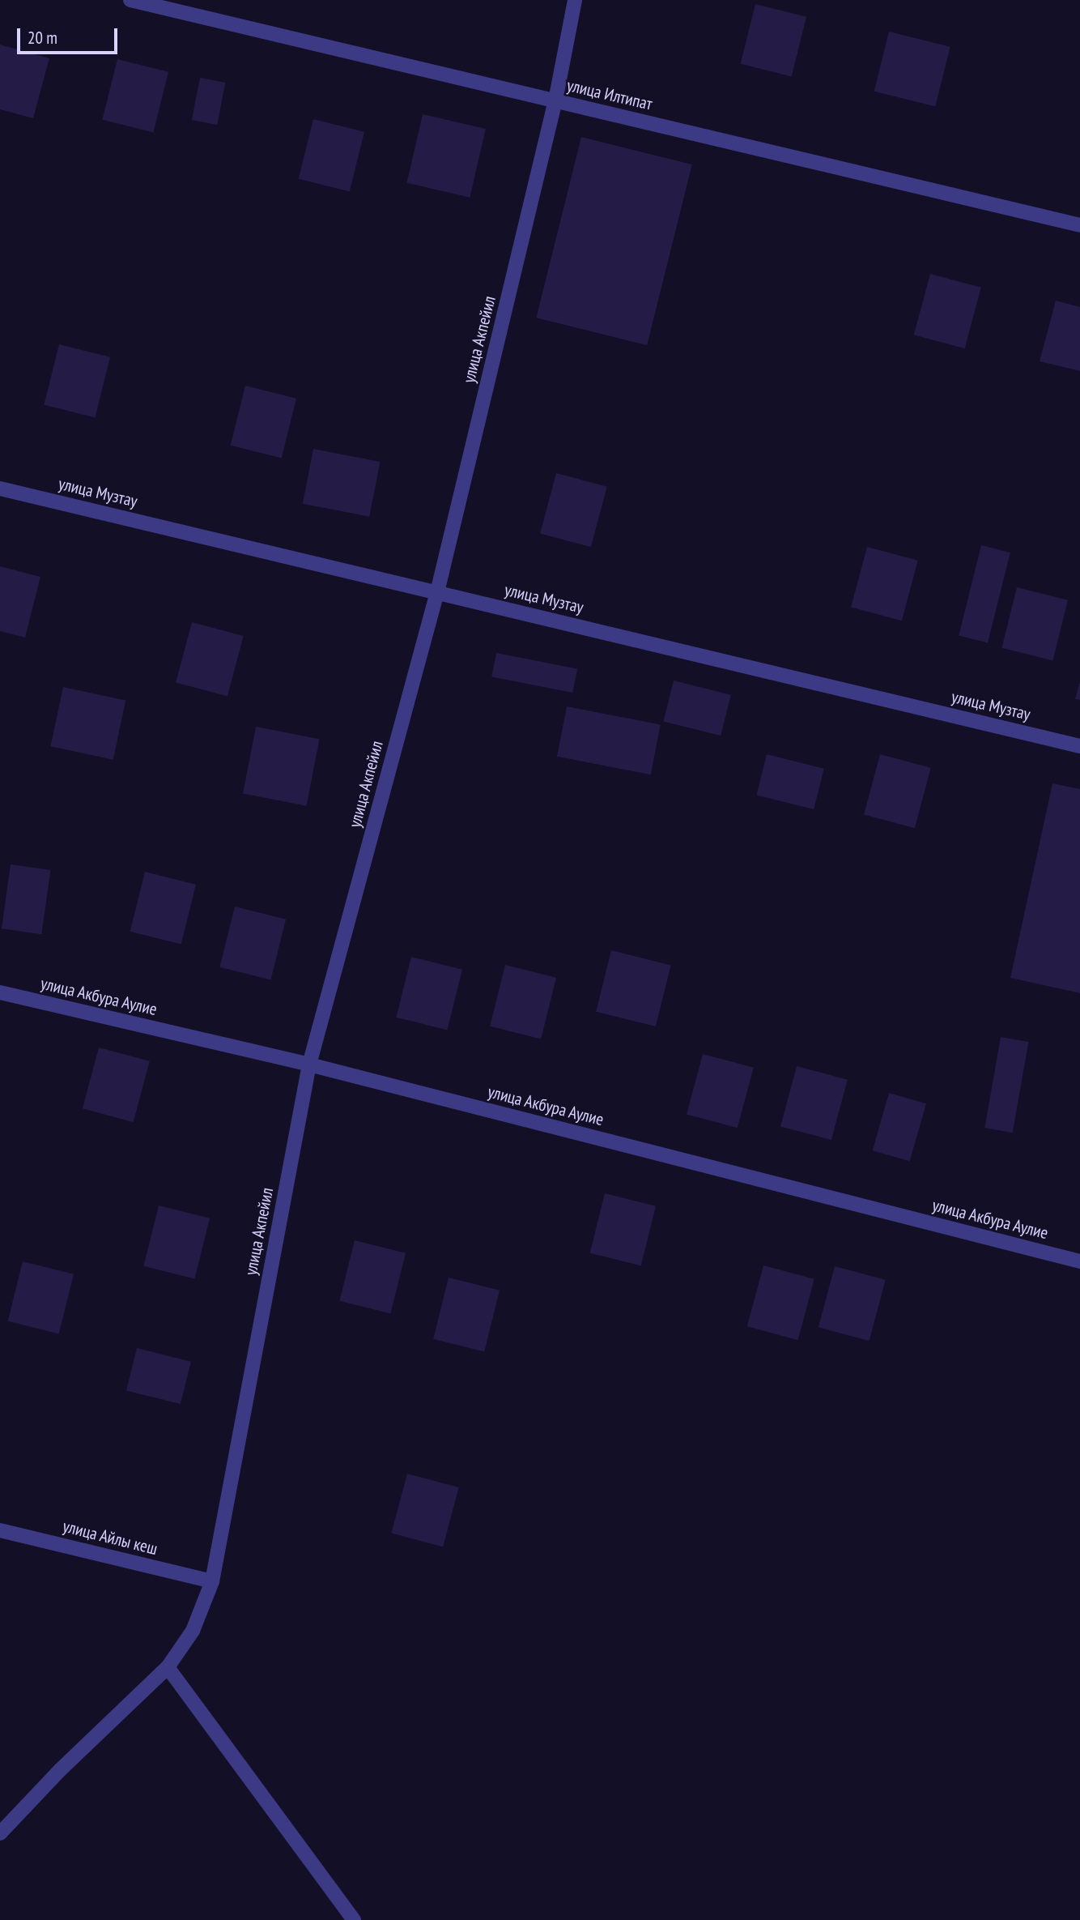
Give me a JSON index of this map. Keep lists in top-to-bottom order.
{
  "streets": {
    "street": [
      "улица Илтипат",
      "улица Акпейил",
      "улица Музтау",
      "улица Акбура Аулие",
      "улица Айлы кеш"
    ]
  },
  "crossings": [
    ["улица Илтипат", "улица Акпейил"],
    ["улица Акпейил", "улица Музтау"],
    ["улица Акпейил", "улица Акбура Аулие"],
    ["улица Акпейил", "улица Айлы кеш"]
  ],
  "scale_bar": "20 m"
}
